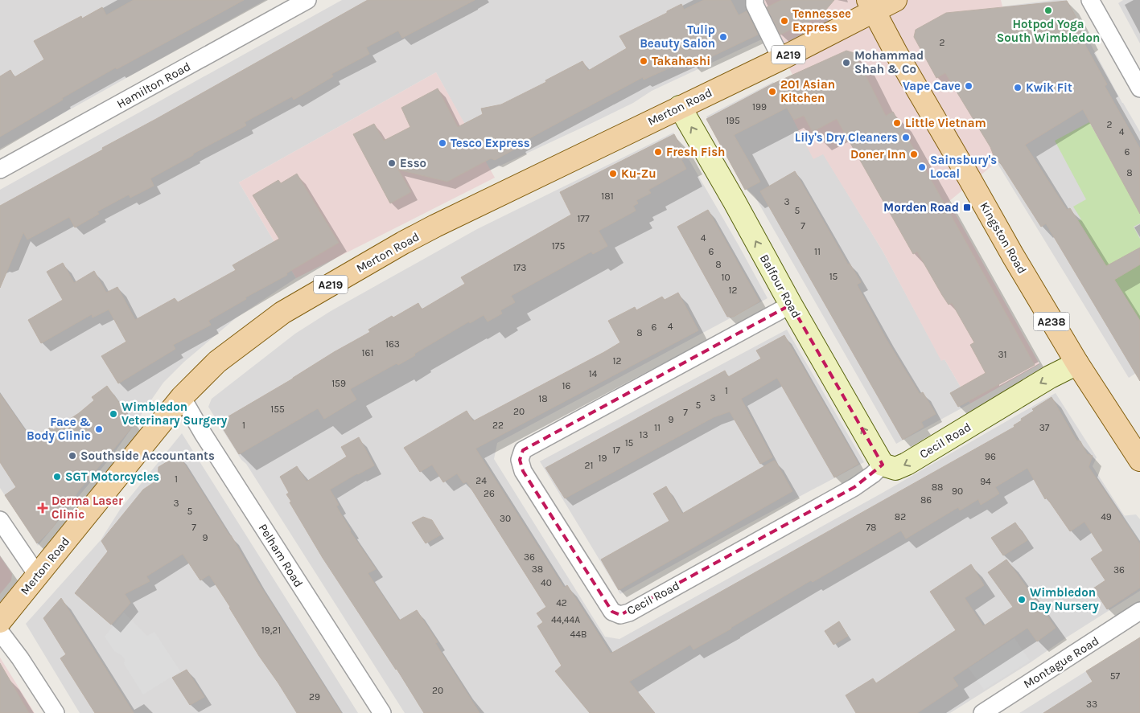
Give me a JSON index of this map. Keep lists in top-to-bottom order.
{
  "streets": {
    "main road": [
      "A219",
      "Merton Road",
      "Kingston Road",
      "A238"
    ],
    "street": [
      "Hamilton Road",
      "Balfour Road",
      "Cecil Road",
      "Pelham Road",
      "Montague Road"
    ]
  },
  "crossings": [
    ["A219", "Merton Road"],
    ["A219", "Kingston Road"],
    ["Merton Road", "Kingston Road"],
    ["Merton Road", "Balfour Road"],
    ["Merton Road", "Pelham Road"],
    ["Kingston Road", "Cecil Road"],
    ["Balfour Road", "Cecil Road"]
  ],
  "one_way": ["Balfour Road"],
  "places": {
    "other": [
      "Hotpod Yoga South Wimbledon",
      "Tennessee Express",
      "Tulip Beauty Salon",
      "Takahashi",
      "Mohammad Shah & Co",
      "Vape Cave",
      "Kwik Fit",
      "201 Asian Kitchen",
      "Little Vietnam",
      "Lily's Dry Cleaners",
      "Tesco Express",
      "Fresh Fish",
      "Doner Inn",
      "Esso",
      "Sainsbury's Local",
      "Ku-Zu",
      "Wimbledon Veterinary Surgery",
      "Face & Body Clinic",
      "Southside Accountants",
      "SGT Motorcycles",
      "Wimbledon Day Nursery"
    ],
    "transit": ["Morden Road"],
    "health": ["Derma Laser Clinic"]
  },
  "house_numbers": [
    "2",
    "199",
    "195",
    "2",
    "4",
    "6",
    "8",
    "181",
    "3",
    "5",
    "177",
    "7",
    "4",
    "175",
    "6",
    "11",
    "8",
    "173",
    "15",
    "10",
    "12",
    "4",
    "6",
    "8",
    "163",
    "161",
    "31",
    "12",
    "14",
    "159",
    "16",
    "1",
    "3",
    "18",
    "5",
    "155",
    "20",
    "7",
    "9",
    "1",
    "22",
    "11",
    "37",
    "13",
    "15",
    "17",
    "96",
    "19",
    "21",
    "1",
    "24",
    "94",
    "88",
    "90",
    "26",
    "86",
    "3",
    "5",
    "82",
    "49",
    "30",
    "7",
    "78",
    "9",
    "36",
    "38",
    "36",
    "40",
    "42",
    "44,44A",
    "19,21",
    "44B",
    "57",
    "20",
    "29",
    "33"
  ]
}
